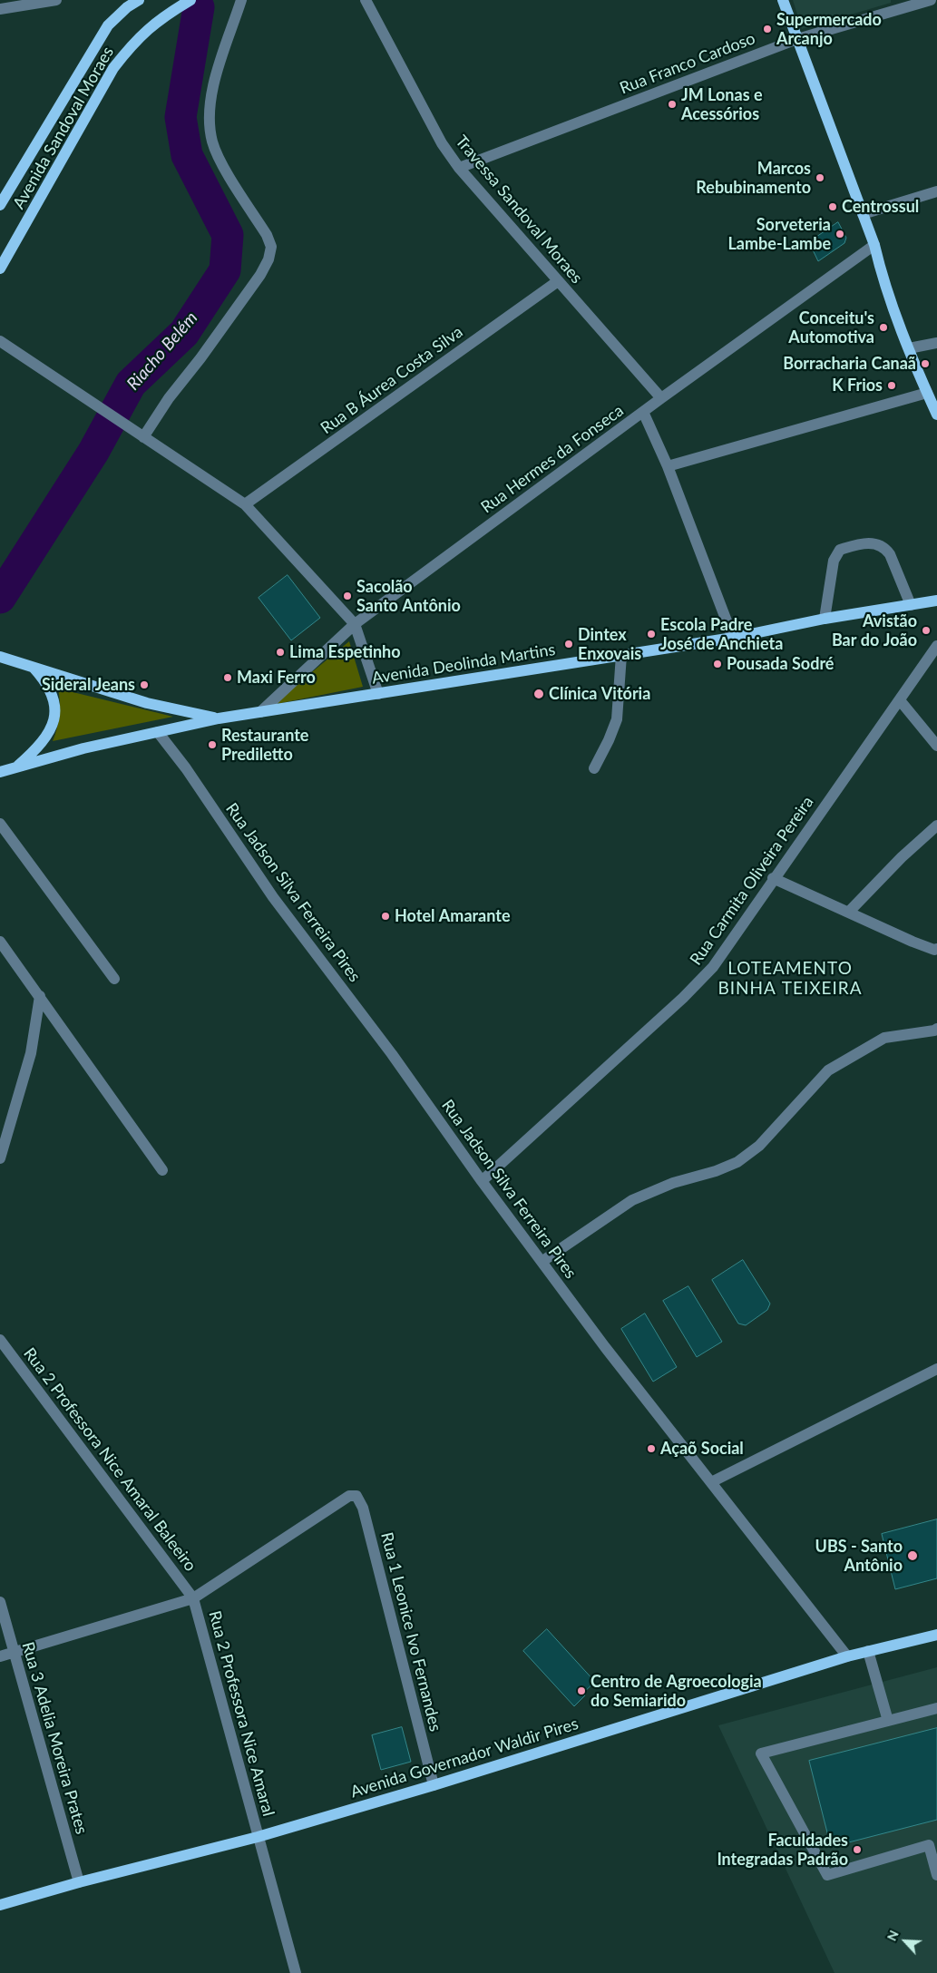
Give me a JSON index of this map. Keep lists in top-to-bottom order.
{
  "streets": {
    "main road": ["Avenida Sandoval Moraes", "Avenida Deolinda Martins", "Avenida Governador Waldir Pires"],
    "street": [
      "Rua Franco Cardoso",
      "Travessa Sandoval Moraes",
      "Rua B Áurea Costa Silva",
      "Rua Hermes da Fonseca",
      "Rua Carmita Oliveira Pereira",
      "Rua Jadson Silva Ferreira Pires",
      "Rua 2 Professora Nice Amaral Baleeiro",
      "Rua 1 Leonice Ivo Fernandes",
      "Rua 2 Professora Nice Amaral",
      "Rua 3 Adelia Moreira Prates"
    ]
  },
  "crossings": [
    ["Rua Franco Cardoso", "Travessa Sandoval Moraes"],
    ["Travessa Sandoval Moraes", "Rua B Áurea Costa Silva"],
    ["Travessa Sandoval Moraes", "Rua Hermes da Fonseca"],
    ["Rua Hermes da Fonseca", "Avenida Deolinda Martins"],
    ["Avenida Deolinda Martins", "Rua Jadson Silva Ferreira Pires"],
    ["Rua Carmita Oliveira Pereira", "Rua Jadson Silva Ferreira Pires"],
    ["Rua Jadson Silva Ferreira Pires", "Avenida Governador Waldir Pires"],
    ["Rua 2 Professora Nice Amaral Baleeiro", "Rua 1 Leonice Ivo Fernandes"],
    ["Rua 2 Professora Nice Amaral Baleeiro", "Rua 2 Professora Nice Amaral"],
    ["Rua 1 Leonice Ivo Fernandes", "Rua 2 Professora Nice Amaral"],
    ["Rua 1 Leonice Ivo Fernandes", "Avenida Governador Waldir Pires"],
    ["Rua 2 Professora Nice Amaral", "Avenida Governador Waldir Pires"],
    ["Rua 3 Adelia Moreira Prates", "Avenida Governador Waldir Pires"]
  ],
  "districts": ["LOTEAMENTO BINHA TEIXEIRA"],
  "water": ["Riacho Belém"],
  "places": [
    "Supermercado Arcanjo",
    "JM Lonas e Acessórios",
    "Marcos Rebubinamento",
    "Centrossul",
    "Sorveteria Lambe-Lambe",
    "Conceitu's Automotiva",
    "Borracharia Canaã",
    "K Frios",
    "Sacolão Santo Antônio",
    "Avistão Bar do João",
    "Escola Padre José de Anchieta",
    "Dintex Enxovais",
    "Lima Espetinho",
    "Pousada Sodré",
    "Maxi Ferro",
    "Sideral Jeans",
    "Clínica Vitória",
    "Restaurante Prediletto",
    "Hotel Amarante",
    "Açaõ Social",
    "UBS - Santo Antônio",
    "Centro de Agroecologia do Semiarido",
    "Faculdades Integradas Padrão"
  ],
  "north": "top left"
}
